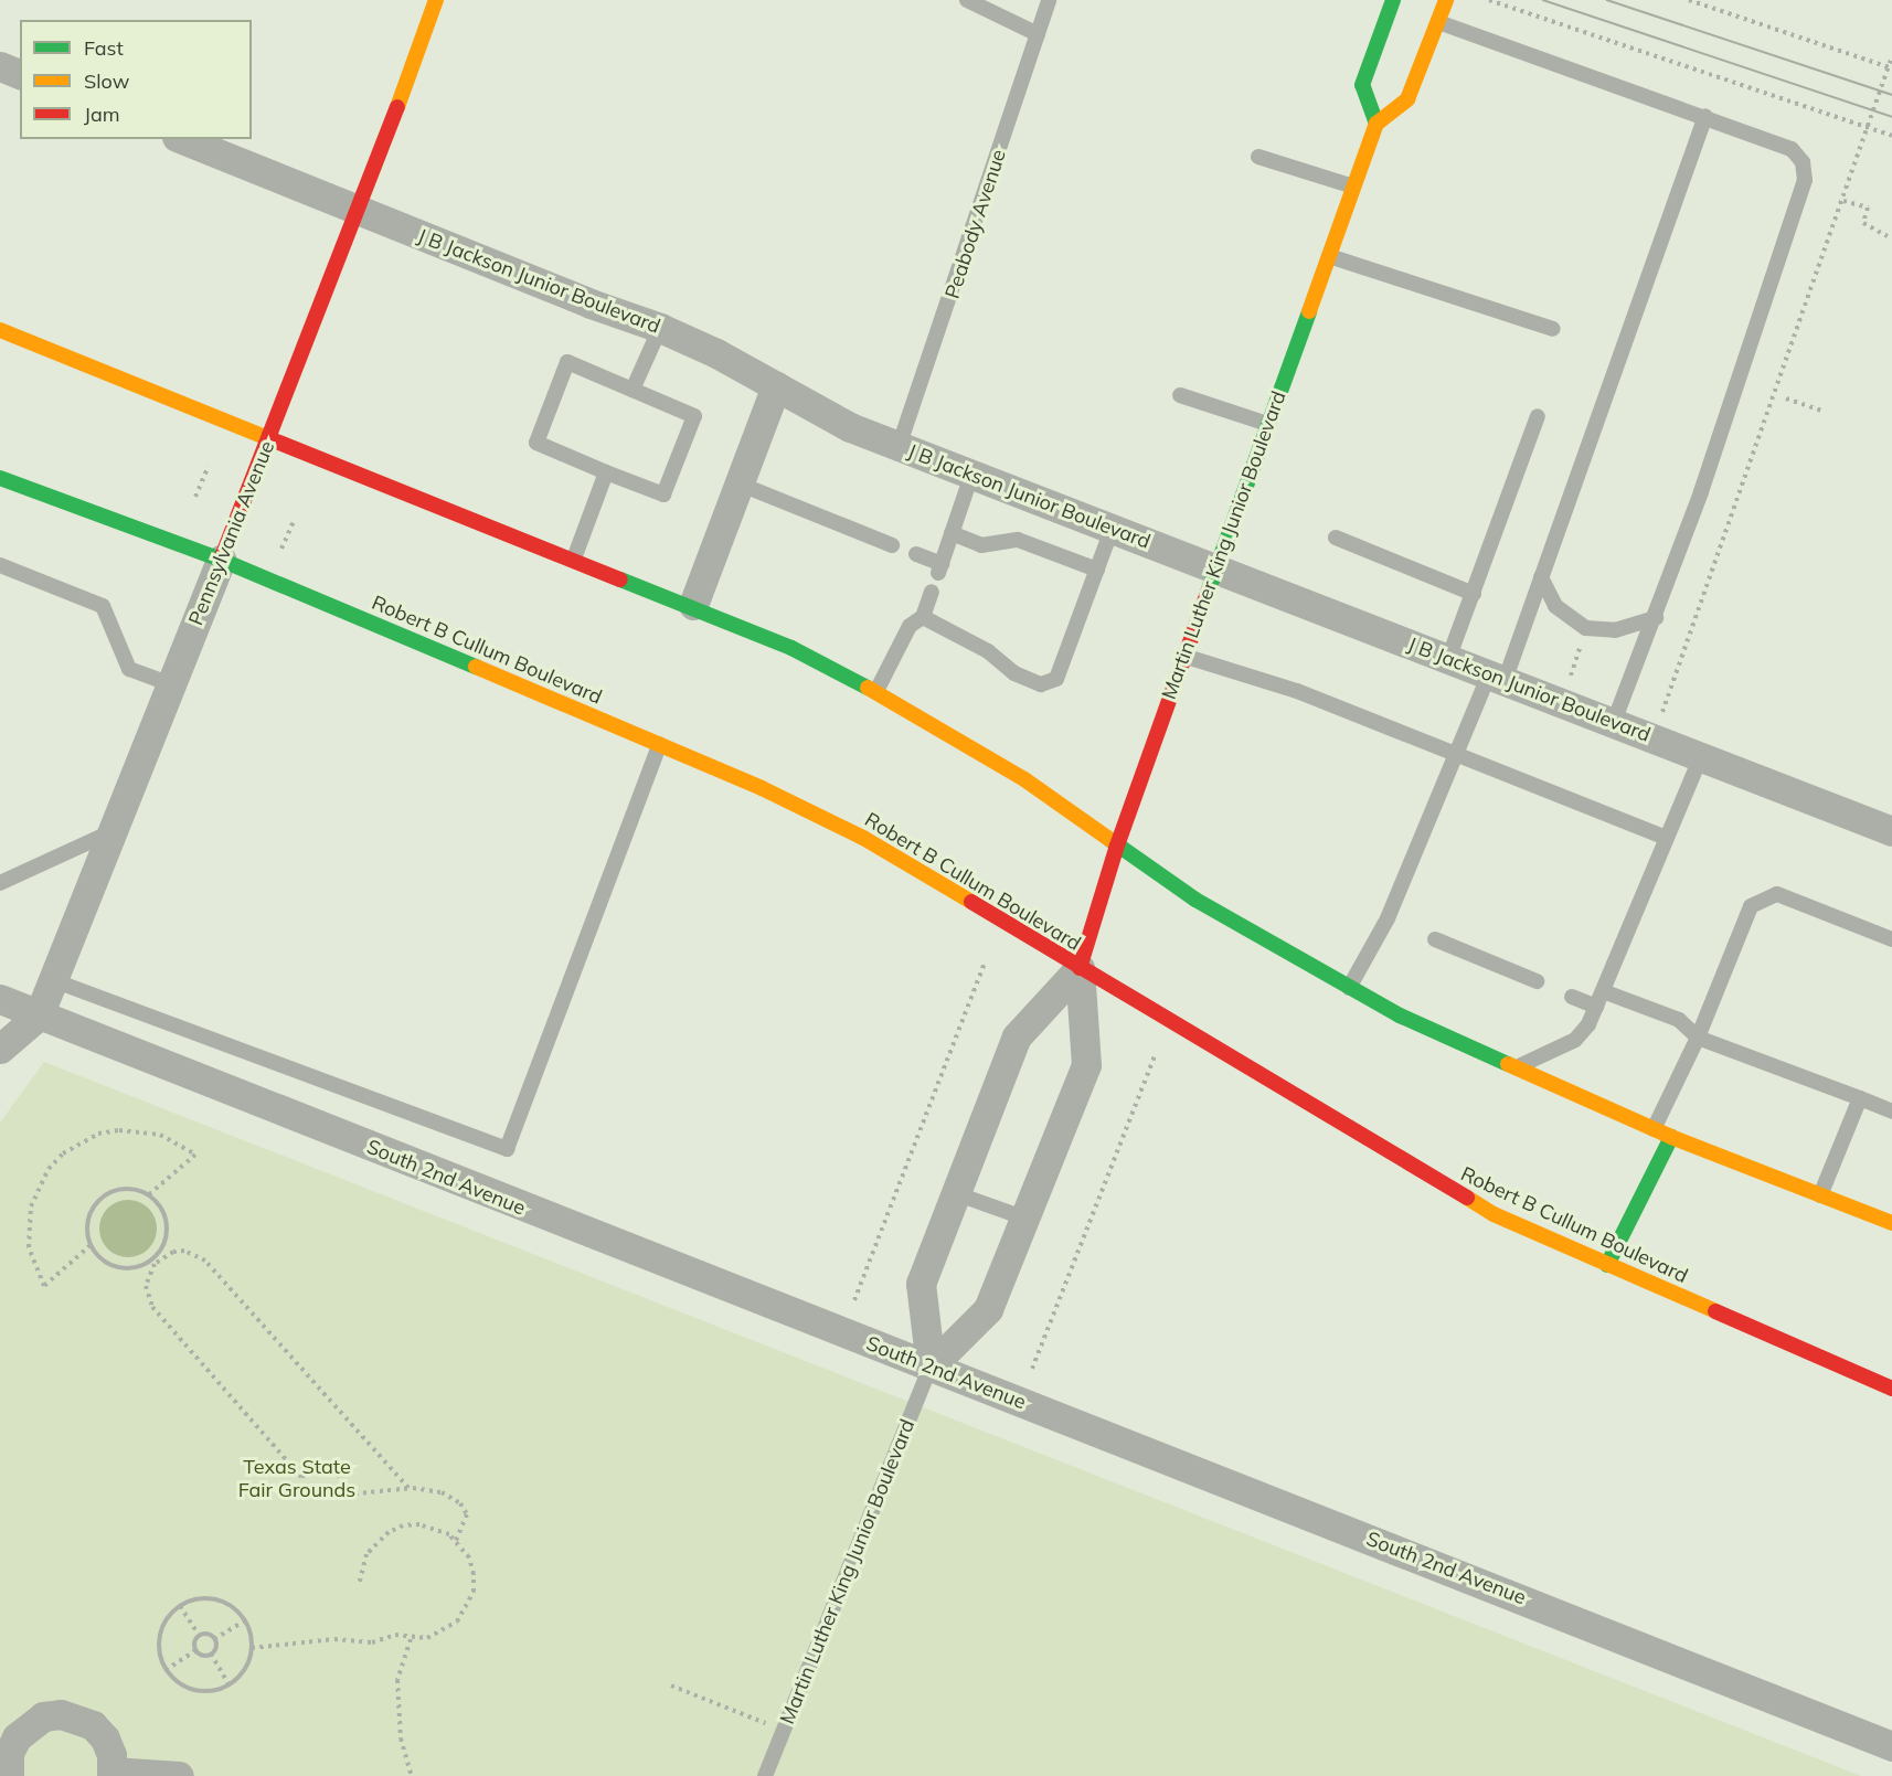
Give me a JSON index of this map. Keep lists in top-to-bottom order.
{
  "streets": {
    "main road": ["Pennsylvania Avenue", "Martin Luther King Junior Boulevard", "Robert B Cullum Boulevard"],
    "street": ["J B Jackson Junior Boulevard", "South 2nd Avenue"],
    "lane": ["Peabody Avenue"]
  },
  "crossings": [
    ["Peabody Avenue", "J B Jackson Junior Boulevard"],
    ["J B Jackson Junior Boulevard", "Pennsylvania Avenue"],
    ["J B Jackson Junior Boulevard", "Martin Luther King Junior Boulevard"],
    ["Pennsylvania Avenue", "Robert B Cullum Boulevard"],
    ["Pennsylvania Avenue", "South 2nd Avenue"],
    ["Martin Luther King Junior Boulevard", "Robert B Cullum Boulevard"],
    ["Martin Luther King Junior Boulevard", "South 2nd Avenue"]
  ],
  "parks": ["Texas State Fair Grounds"],
  "legend": ["Fast", "Slow", "Jam"]
}
